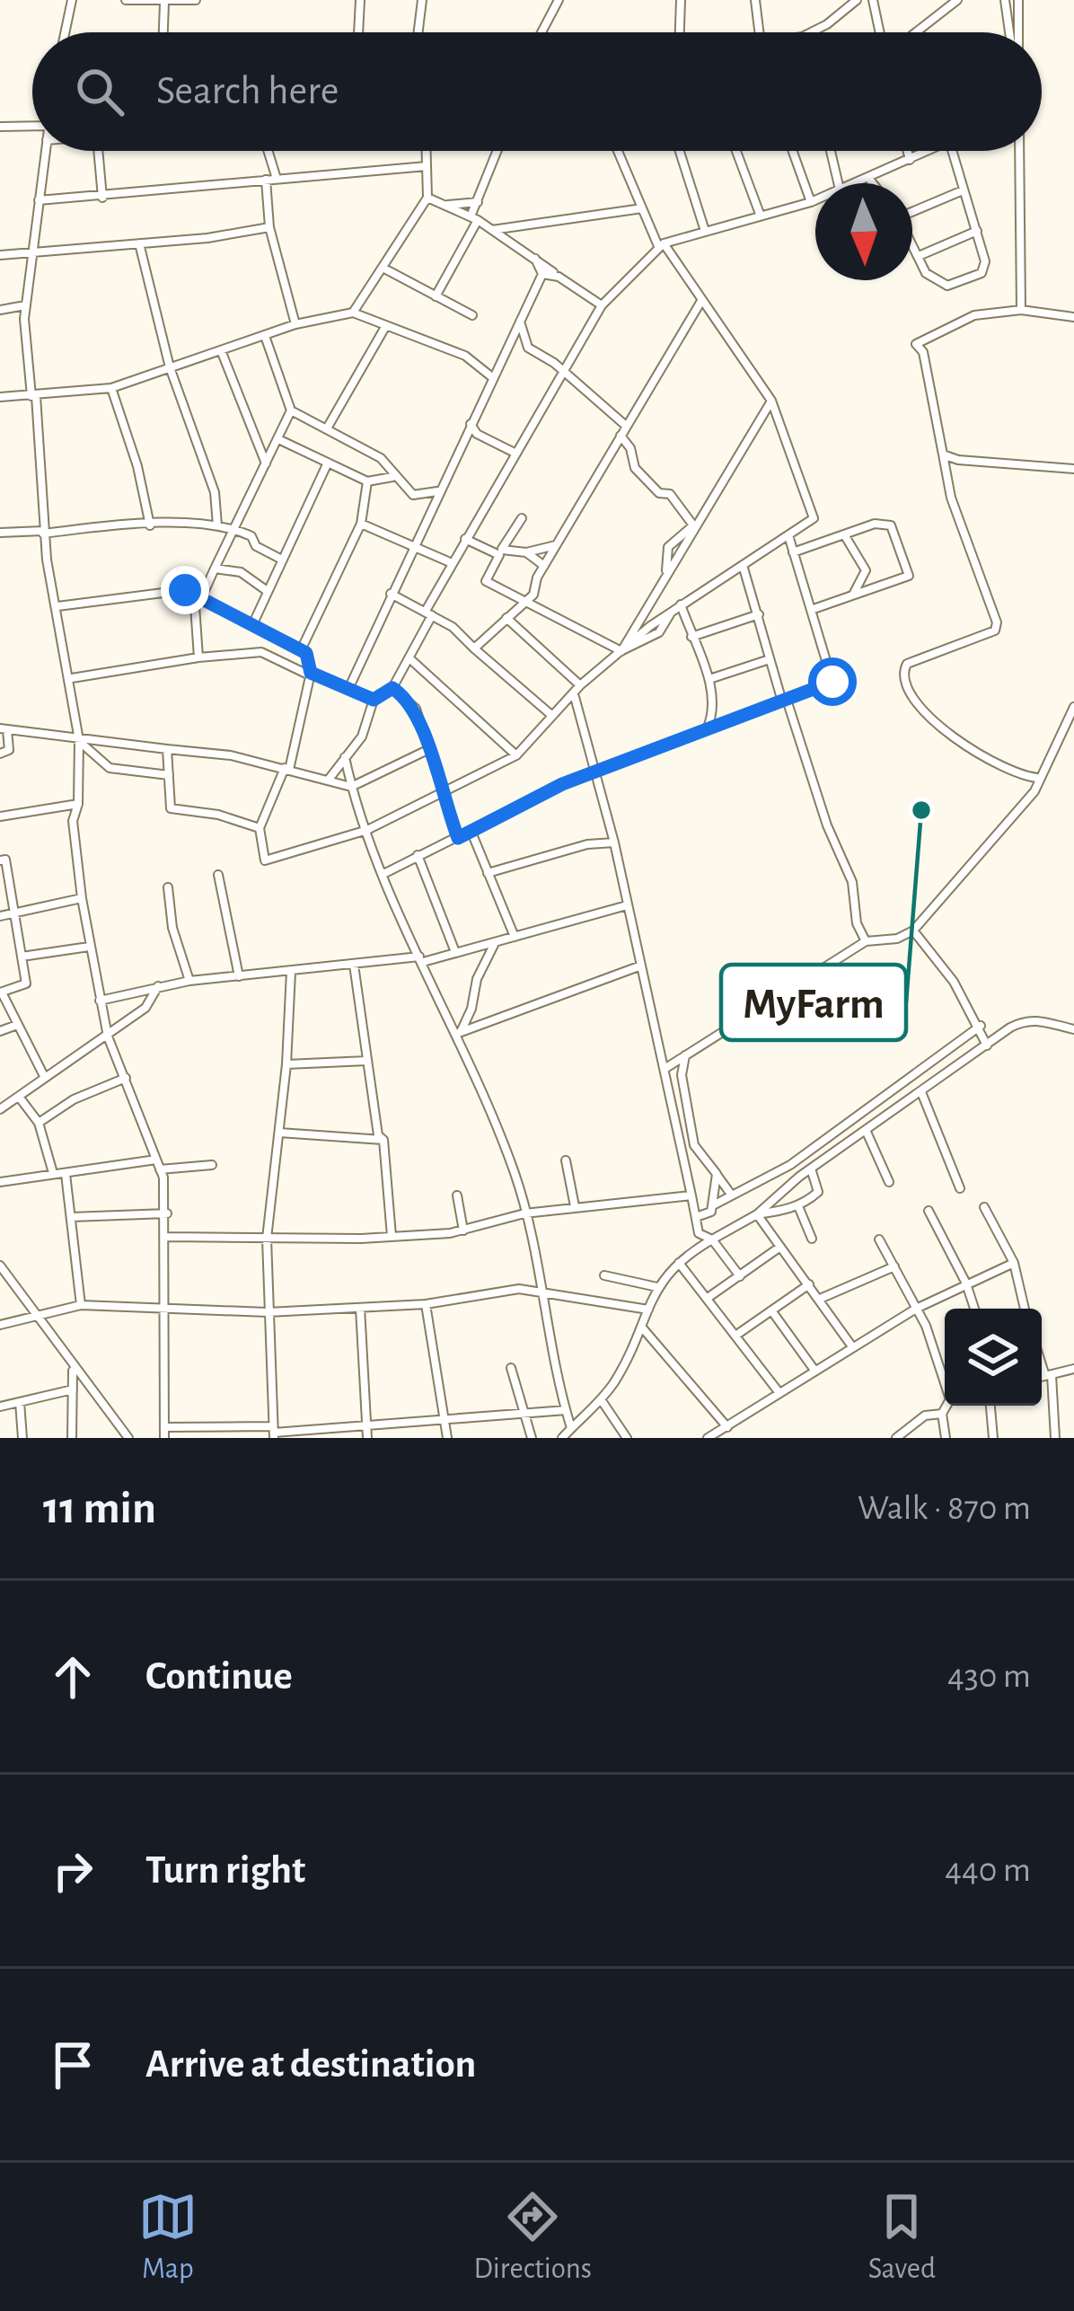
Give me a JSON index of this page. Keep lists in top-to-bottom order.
{
  "places": ["MyFarm"],
  "north": "bottom",
  "page": {
    "search": "Search here",
    "heading": ["11 min", "Walk · 870 m"],
    "list": [
      ["Continue", "430 m"],
      ["Turn right", "440 m"],
      "Arrive at destination"
    ],
    "nav": ["Map", "Directions", "Saved"]
  }
}
